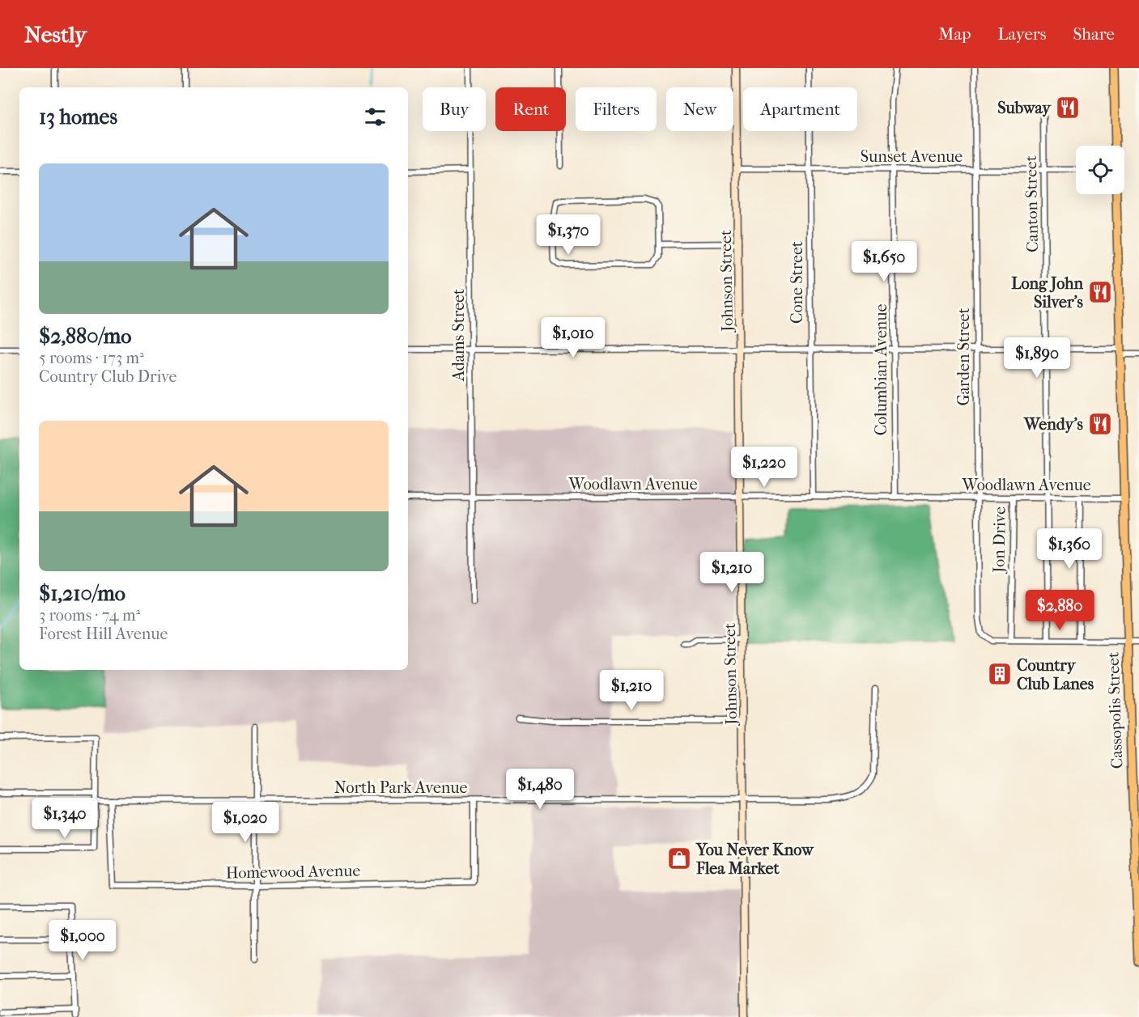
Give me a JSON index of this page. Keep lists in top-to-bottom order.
{
  "streets": {
    "main road": ["Cassopolis Street"],
    "street": [
      "Sunset Avenue",
      "Canton Street",
      "Johnson Street",
      "Cone Street",
      "Adams Street",
      "Garden Street",
      "Columbian Avenue",
      "Woodlawn Avenue",
      "Jon Drive",
      "North Park Avenue",
      "Homewood Avenue"
    ]
  },
  "crossings": [
    ["Sunset Avenue", "Canton Street"],
    ["Sunset Avenue", "Johnson Street"],
    ["Sunset Avenue", "Cone Street"],
    ["Sunset Avenue", "Garden Street"],
    ["Sunset Avenue", "Columbian Avenue"],
    ["Canton Street", "Woodlawn Avenue"],
    ["Johnson Street", "Woodlawn Avenue"],
    ["Johnson Street", "North Park Avenue"],
    ["Cone Street", "Woodlawn Avenue"],
    ["Adams Street", "Woodlawn Avenue"],
    ["Garden Street", "Woodlawn Avenue"],
    ["Garden Street", "Jon Drive"],
    ["Columbian Avenue", "Woodlawn Avenue"],
    ["Woodlawn Avenue", "Jon Drive"],
    ["Woodlawn Avenue", "Cassopolis Street"],
    ["North Park Avenue", "Homewood Avenue"]
  ],
  "places": {
    "restaurant": ["Subway", "Long John Silver's", "Wendy's"],
    "building": ["Country Club Lanes"],
    "shop": ["You Never Know Flea Market"]
  },
  "page": {
    "header": "Nestly",
    "nav": ["Map", "Layers", "Share"],
    "chip": [
      "Buy",
      "Rent",
      "Filters",
      "New",
      "Apartment"
    ],
    "heading": "13 homes",
    "list": [
      {
        "name": "$2,880/mo",
        "note": "5 rooms · 173 m² · Country Club Drive"
      },
      {
        "name": "$1,210/mo",
        "note": "3 rooms · 74 m² · Forest Hill Avenue"
      }
    ],
    "price": [
      "$1,370",
      "$1,650",
      "$1,010",
      "$1,890",
      "$1,220",
      "$1,360",
      "$1,210",
      "$2,880",
      "$1,210",
      "$1,480",
      "$1,340",
      "$1,020",
      "$1,000"
    ]
  }
}
